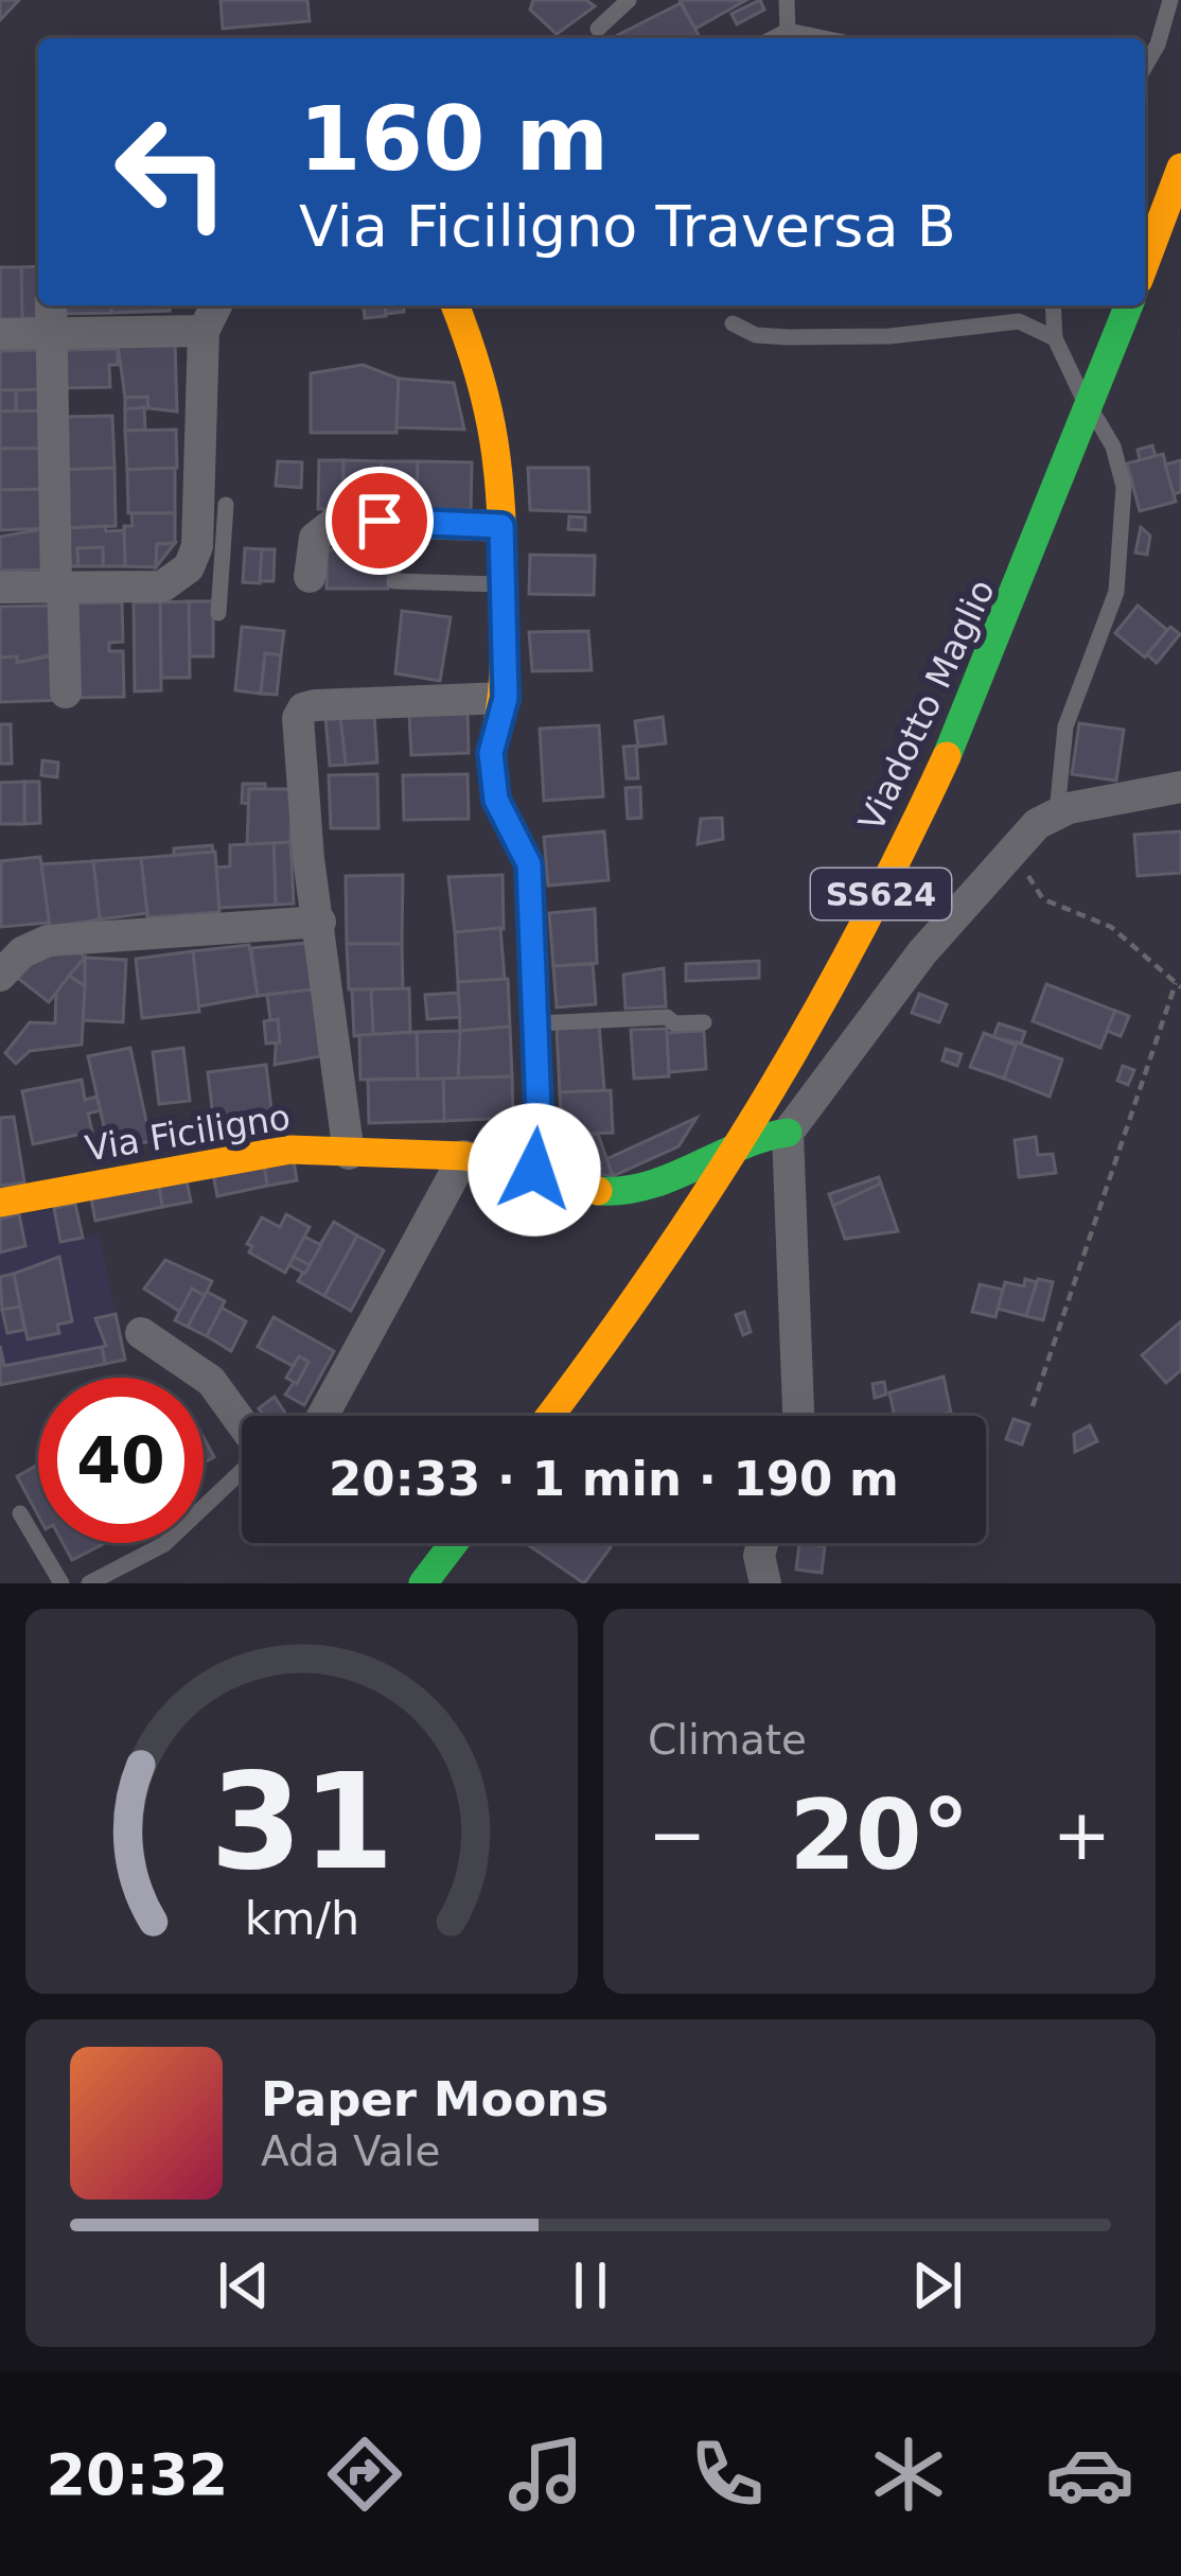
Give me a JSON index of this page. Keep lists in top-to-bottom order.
{
  "streets": {
    "street": ["Viadotto Maglio", "SS624", "Via Ficiligno"]
  },
  "page": {
    "turn": ["160 m", "Via Ficiligno Traversa B"],
    "limit": "40",
    "trip": "20:33 · 1 min · 190 m",
    "tile": "Climate",
    "heat": ["−", "20°", "+"],
    "song": ["Paper Moons", "Ada Vale"],
    "tabs": "20:32",
    "gauge": ["31", "km/h"]
  }
}
